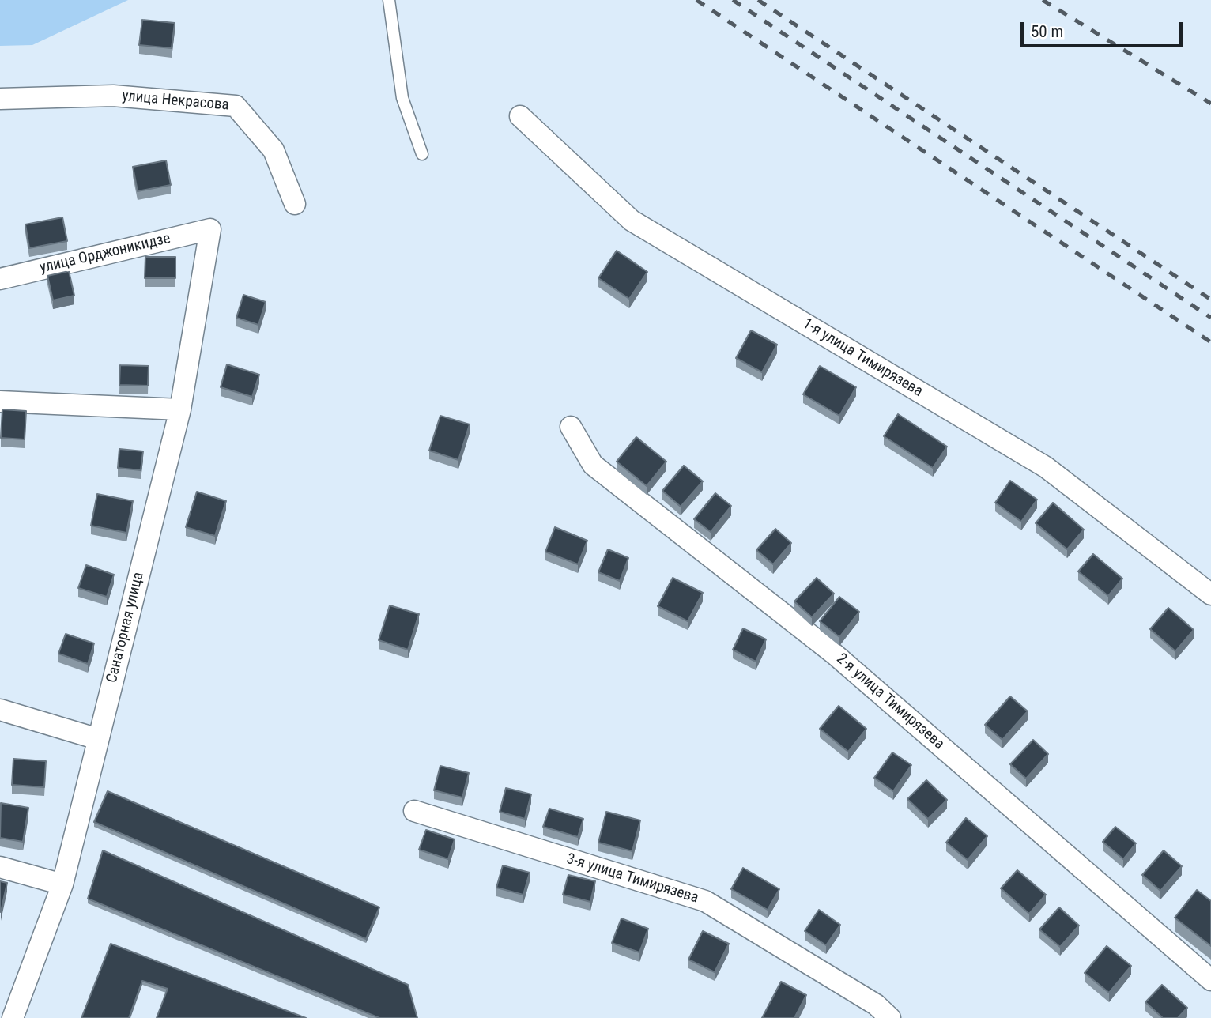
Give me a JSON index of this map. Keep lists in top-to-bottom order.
{
  "streets": {
    "street": [
      "улица Некрасова",
      "улица Орджоникидзе",
      "1-я улица Тимирязева",
      "Санаторная улица",
      "2-я улица Тимирязева",
      "3-я улица Тимирязева"
    ]
  },
  "crossings": [
    ["улица Орджоникидзе", "Санаторная улица"]
  ],
  "scale_bar": "50 m"
}
